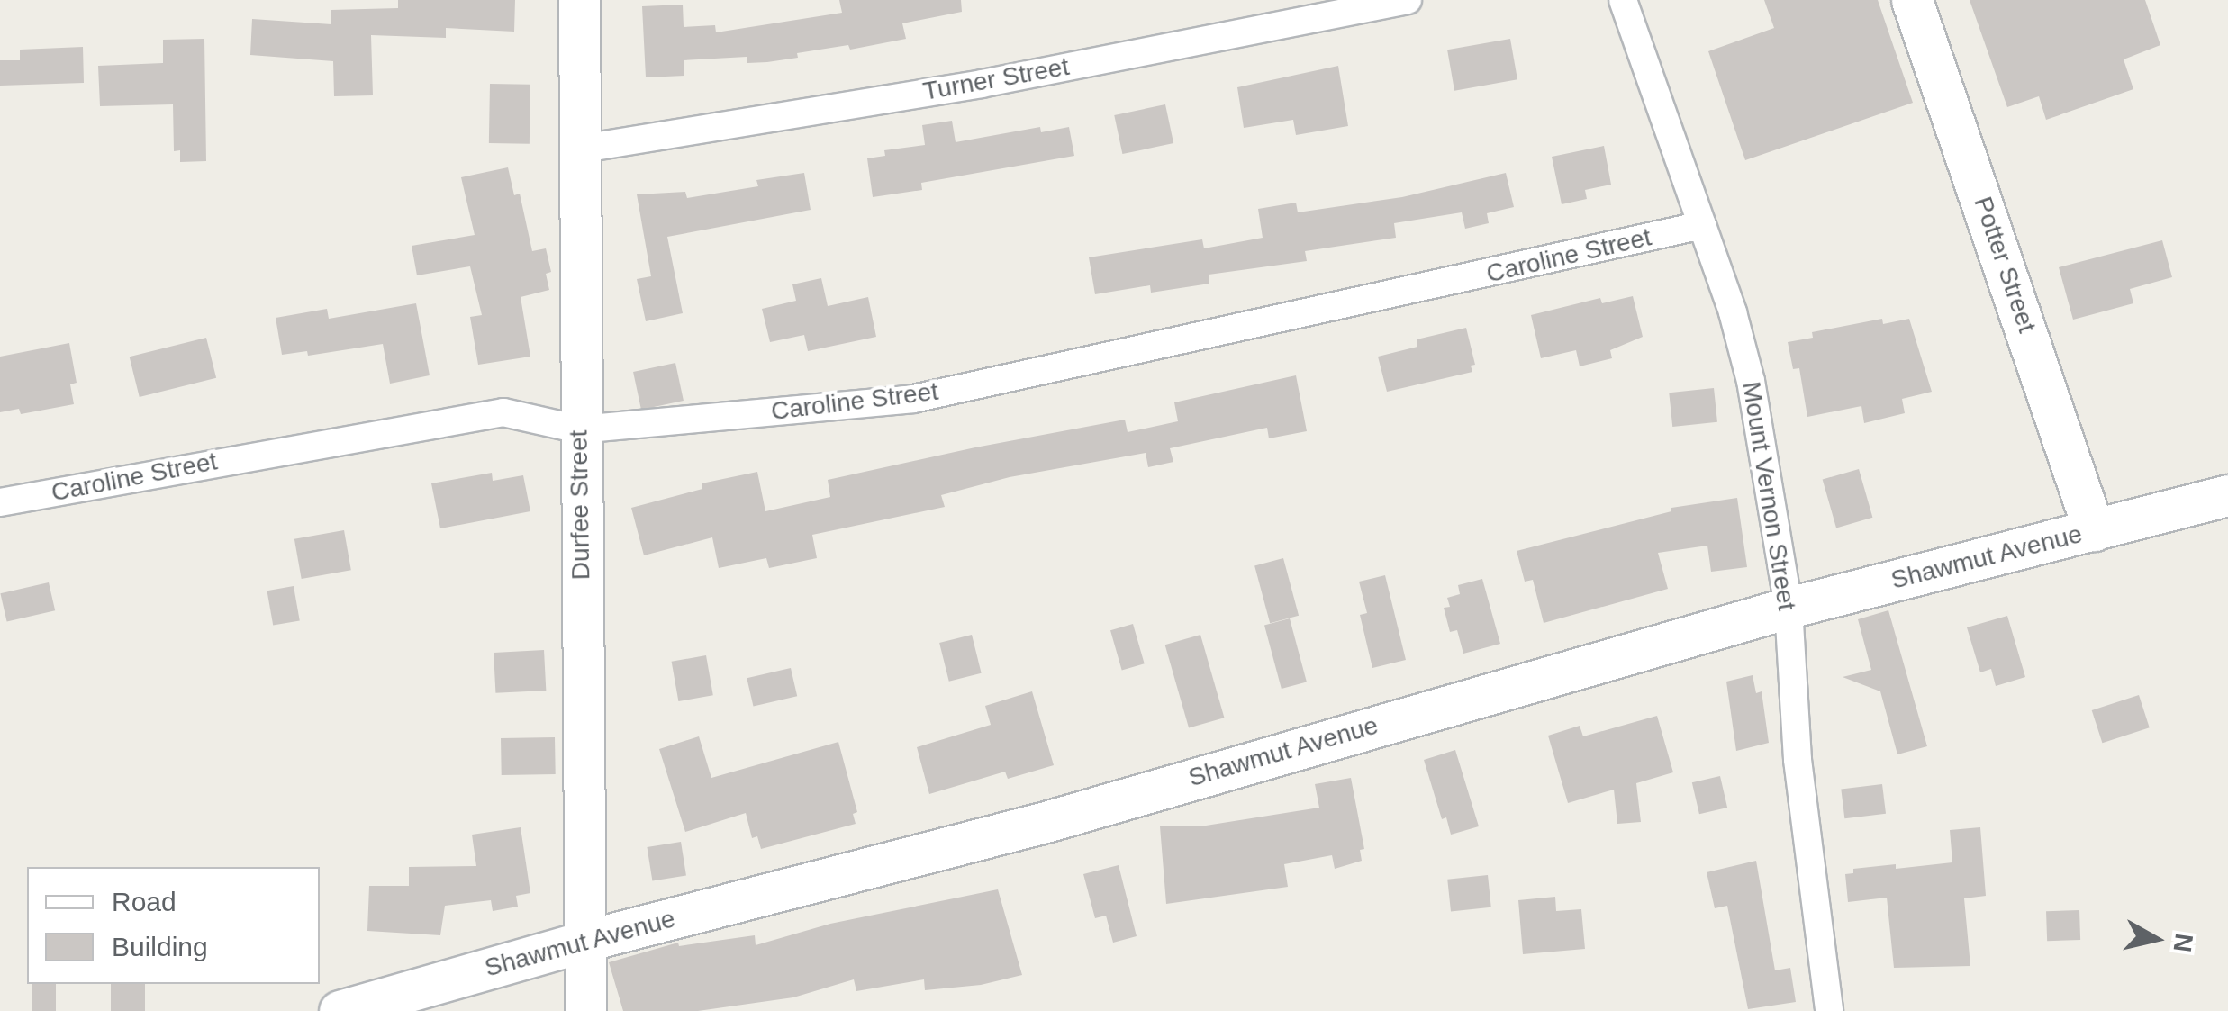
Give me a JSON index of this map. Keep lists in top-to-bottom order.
{
  "streets": {
    "main road": ["Potter Street", "Durfee Street", "Shawmut Avenue"],
    "street": ["Turner Street", "Caroline Street", "Mount Vernon Street"]
  },
  "crossings": [
    ["Turner Street", "Durfee Street"],
    ["Caroline Street", "Mount Vernon Street"],
    ["Caroline Street", "Durfee Street"],
    ["Potter Street", "Shawmut Avenue"],
    ["Mount Vernon Street", "Shawmut Avenue"],
    ["Durfee Street", "Shawmut Avenue"]
  ],
  "legend": ["Road", "Building"],
  "north": "right"
}
